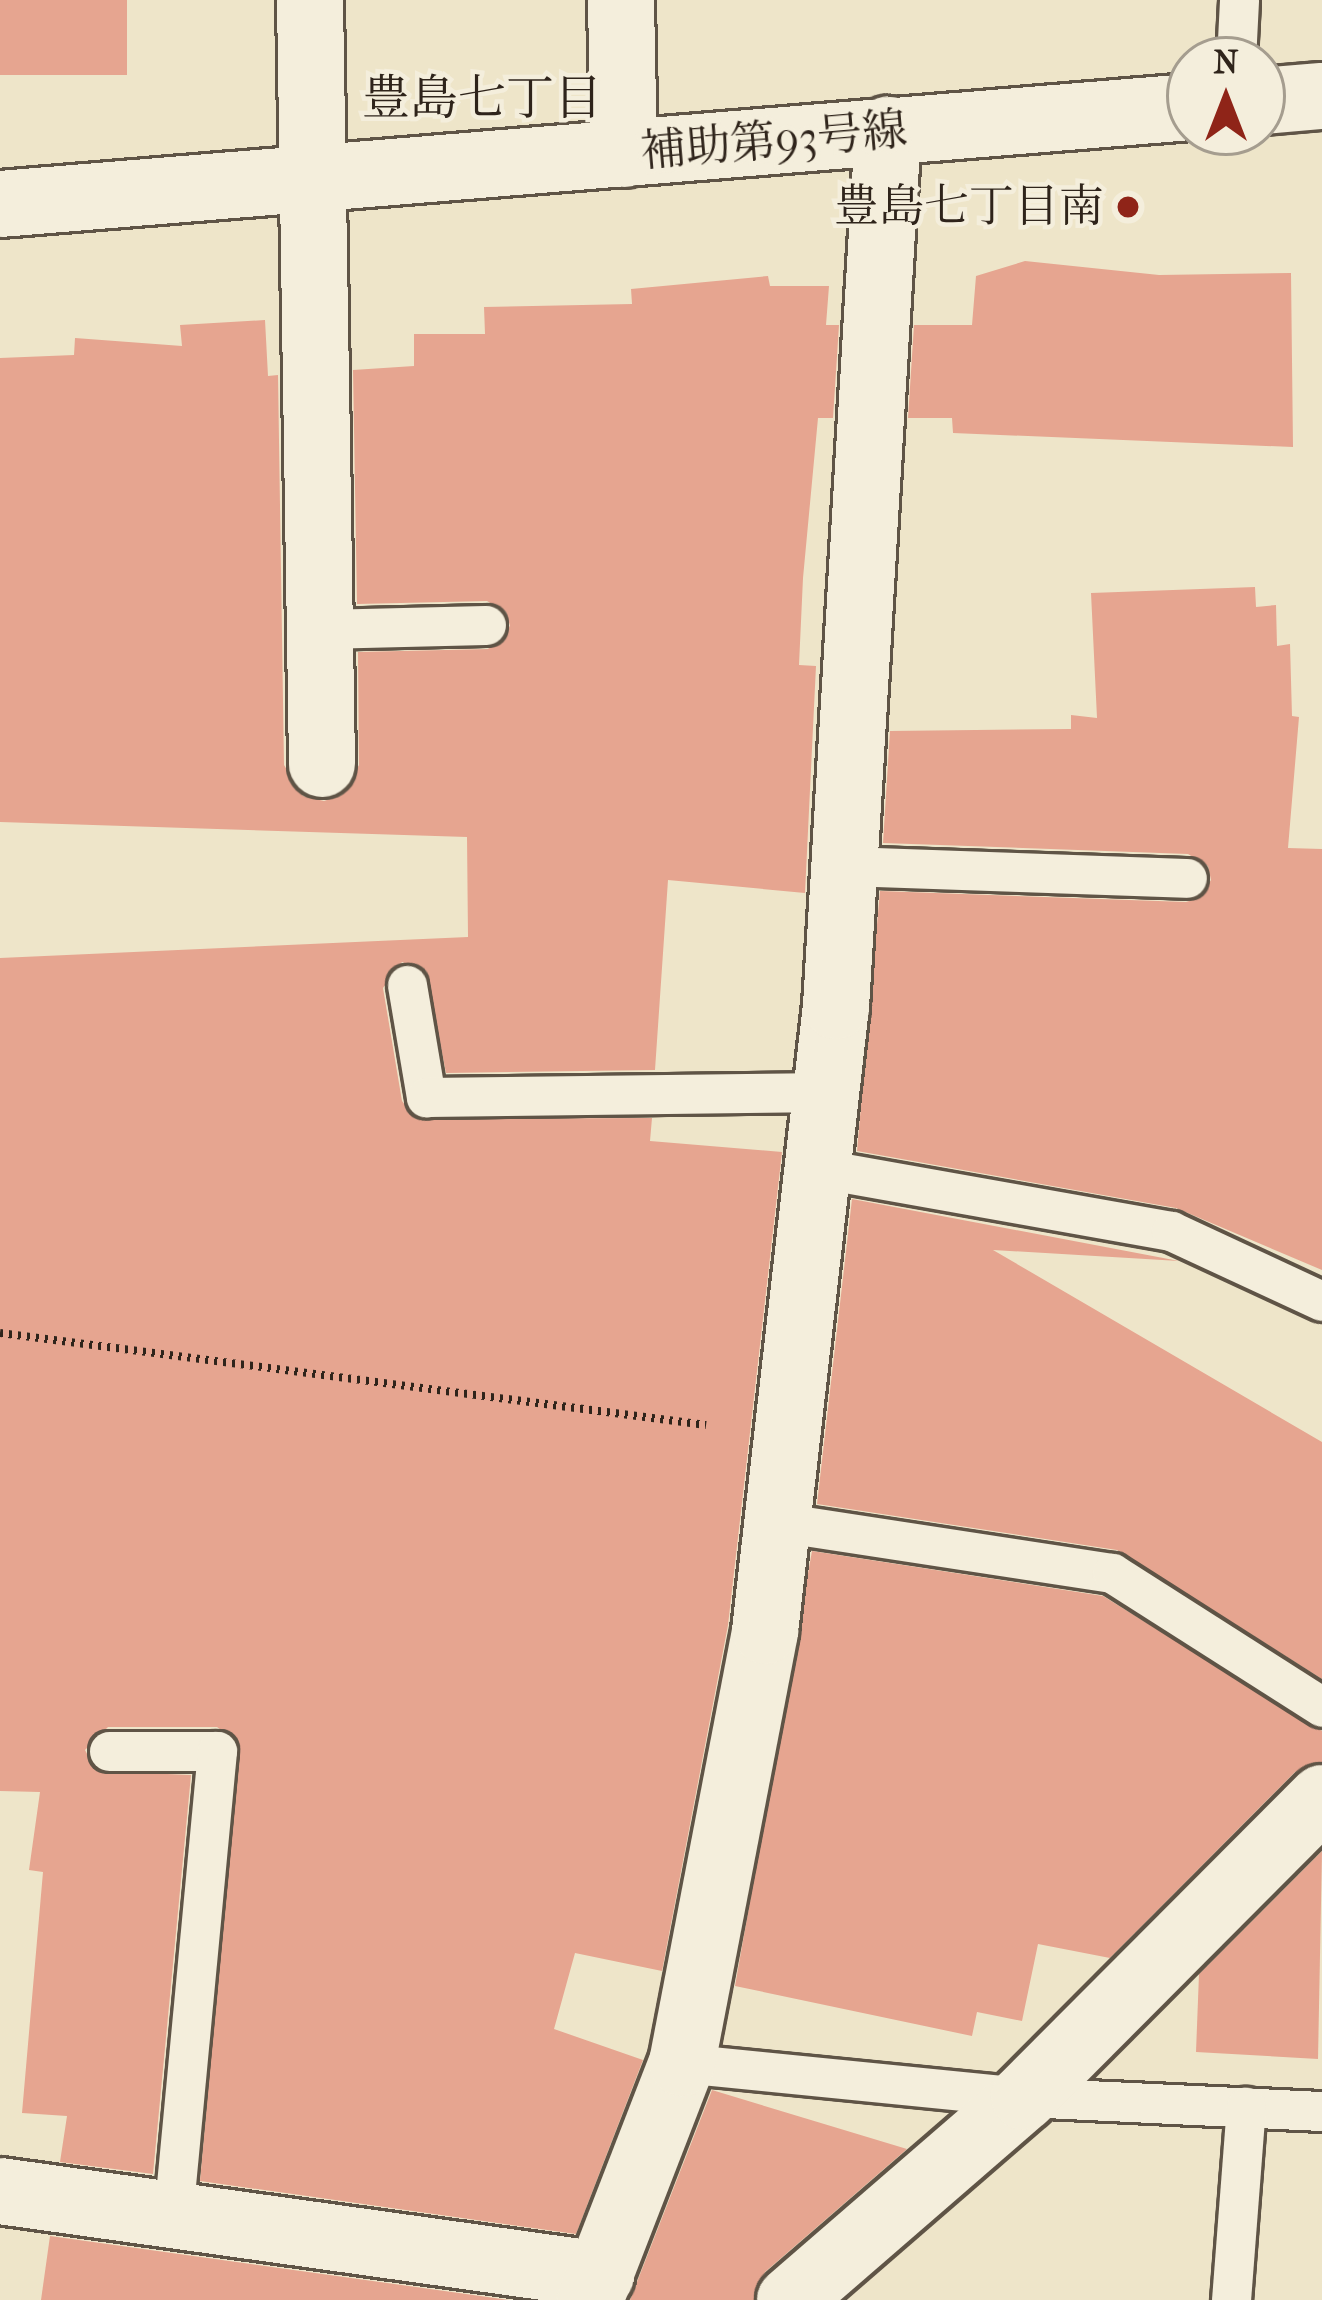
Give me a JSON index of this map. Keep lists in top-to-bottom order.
{
  "streets": {
    "street": ["補助第93号線"]
  },
  "districts": ["豊島七丁目"],
  "places": ["豊島七丁目南"],
  "north": "top"
}
